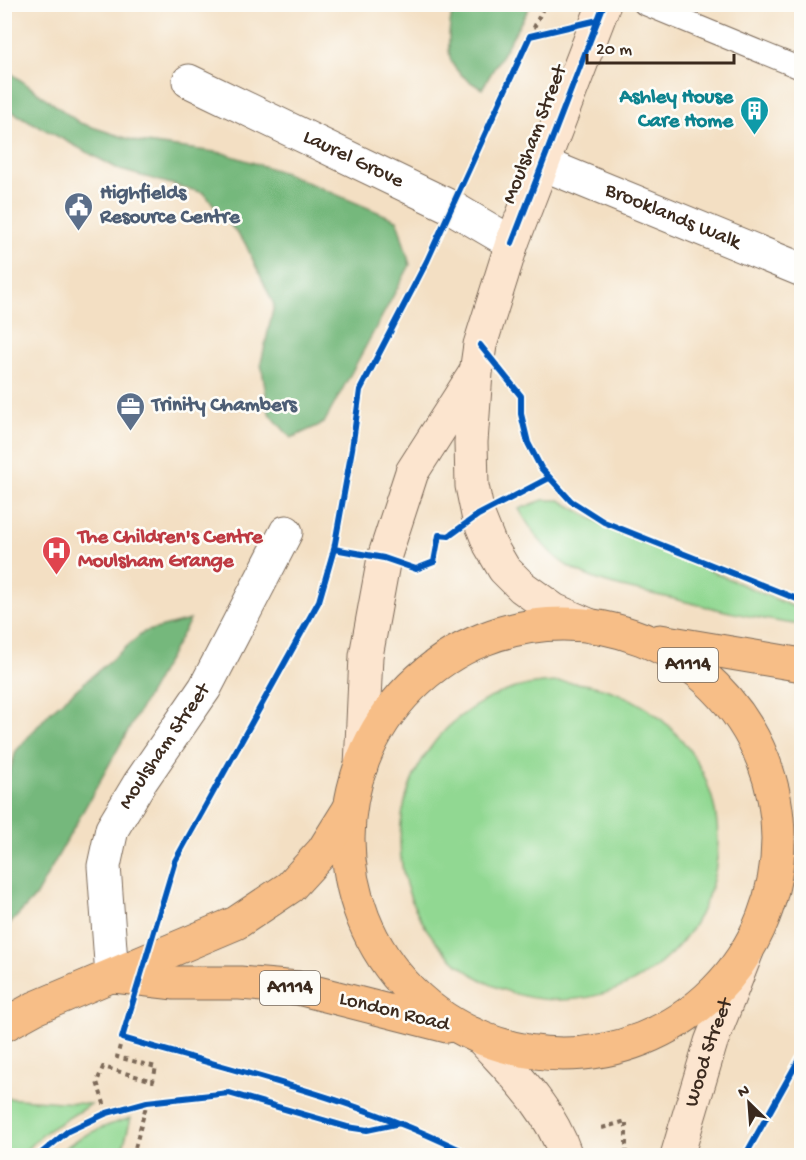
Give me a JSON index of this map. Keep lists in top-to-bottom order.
{
  "streets": {
    "main road": [
      "Moulsham Street",
      "A1114",
      "London Road",
      "Wood Street"
    ],
    "street": ["Laurel Grove", "Brooklands Walk"]
  },
  "crossings": [
    ["Moulsham Street", "Laurel Grove"],
    ["Moulsham Street", "Brooklands Walk"],
    ["Moulsham Street", "A1114"],
    ["Moulsham Street", "London Road"],
    ["A1114", "London Road"],
    ["A1114", "Wood Street"]
  ],
  "places": {
    "building": ["Ashley House Care Home"],
    "public building": ["Highfields Resource Centre"],
    "office": ["Trinity Chambers"],
    "hospital": ["The Children's Centre Moulsham Grange"]
  },
  "scale_bar": "20 m",
  "north": "top left"
}
